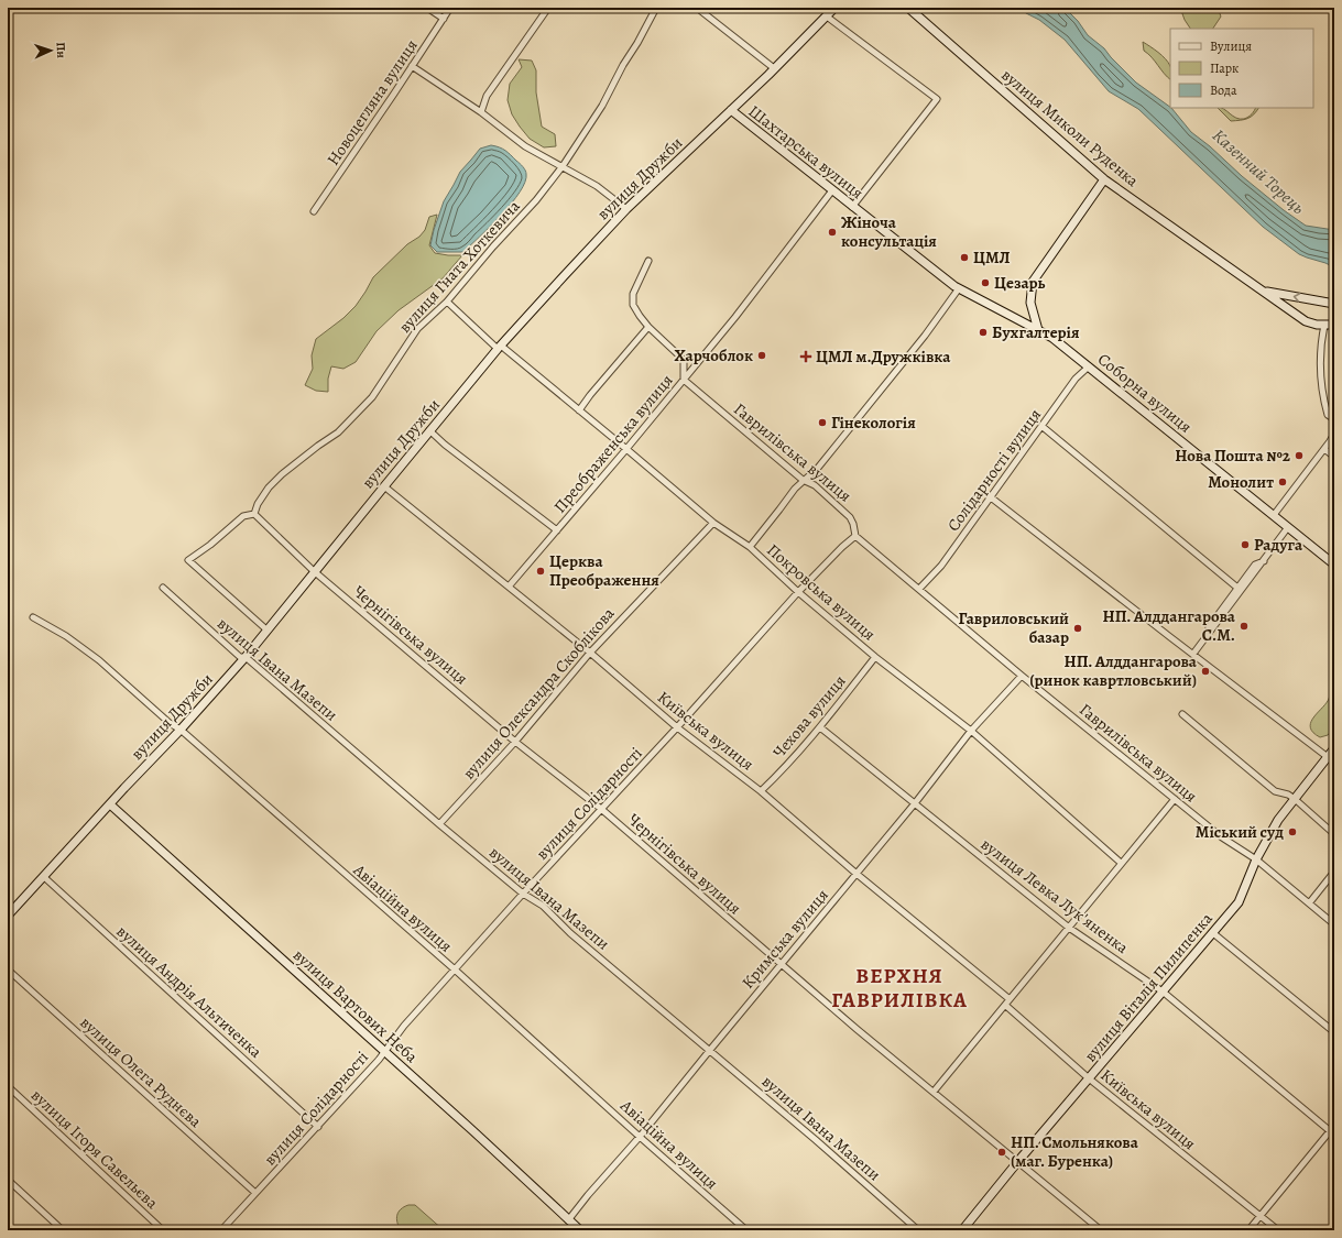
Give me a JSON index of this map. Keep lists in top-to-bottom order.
{
  "streets": {
    "street": [
      "Новоцегляна вулиця",
      "вулиця Миколи Руденка",
      "Шахтарська вулиця",
      "вулиця Дружби",
      "вулиця Гната Хоткевича",
      "Соборна вулиця",
      "Преображенська вулиця",
      "Гаврилівська вулиця",
      "Солідарності вулиця",
      "Покровська вулиця",
      "Чернігівська вулиця",
      "вулиця Івана Мазепи",
      "вулиця Олександра Скоблікова",
      "Чехова вулиця",
      "Київська вулиця",
      "вулиця Солідарності",
      "вулиця Левка Лук'яненка",
      "Авіаційна вулиця",
      "Кримська вулиця",
      "вулиця Віталія Пилипенка",
      "вулиця Андрія Альтиченка",
      "вулиця Вартових Неба",
      "вулиця Олега Руднєва",
      "вулиця Ігоря Савельєва"
    ]
  },
  "crossings": [
    ["Шахтарська вулиця", "вулиця Дружби"],
    ["Шахтарська вулиця", "Соборна вулиця"],
    ["Шахтарська вулиця", "Преображенська вулиця"],
    ["вулиця Дружби", "Покровська вулиця"],
    ["вулиця Дружби", "Чернігівська вулиця"],
    ["вулиця Дружби", "вулиця Івана Мазепи"],
    ["вулиця Дружби", "Київська вулиця"],
    ["вулиця Дружби", "Авіаційна вулиця"],
    ["вулиця Дружби", "вулиця Андрія Альтиченка"],
    ["вулиця Дружби", "вулиця Вартових Неба"],
    ["вулиця Гната Хоткевича", "Покровська вулиця"],
    ["вулиця Гната Хоткевича", "Чернігівська вулиця"],
    ["Соборна вулиця", "Солідарності вулиця"],
    ["Преображенська вулиця", "Гаврилівська вулиця"],
    ["Преображенська вулиця", "Покровська вулиця"],
    ["Преображенська вулиця", "Київська вулиця"],
    ["Гаврилівська вулиця", "Солідарності вулиця"],
    ["Гаврилівська вулиця", "вулиця Солідарності"],
    ["Гаврилівська вулиця", "Кримська вулиця"],
    ["Гаврилівська вулиця", "вулиця Віталія Пилипенка"],
    ["Покровська вулиця", "вулиця Олександра Скоблікова"],
    ["Покровська вулиця", "Чехова вулиця"],
    ["Покровська вулиця", "вулиця Солідарності"],
    ["Покровська вулиця", "Кримська вулиця"],
    ["Чернігівська вулиця", "вулиця Олександра Скоблікова"],
    ["Чернігівська вулиця", "вулиця Солідарності"],
    ["Чернігівська вулиця", "Кримська вулиця"],
    ["Чернігівська вулиця", "вулиця Віталія Пилипенка"],
    ["вулиця Івана Мазепи", "вулиця Олександра Скоблікова"],
    ["вулиця Івана Мазепи", "вулиця Солідарності"],
    ["вулиця Івана Мазепи", "Кримська вулиця"],
    ["вулиця Олександра Скоблікова", "Київська вулиця"],
    ["Чехова вулиця", "Київська вулиця"],
    ["Чехова вулиця", "вулиця Левка Лук'яненка"],
    ["Київська вулиця", "вулиця Солідарності"],
    ["Київська вулиця", "Кримська вулиця"],
    ["Київська вулиця", "вулиця Віталія Пилипенка"],
    ["вулиця Солідарності", "Авіаційна вулиця"],
    ["вулиця Солідарності", "вулиця Андрія Альтиченка"],
    ["вулиця Солідарності", "вулиця Вартових Неба"],
    ["вулиця Солідарності", "вулиця Олега Руднєва"],
    ["вулиця Левка Лук'яненка", "Кримська вулиця"],
    ["вулиця Левка Лук'яненка", "вулиця Віталія Пилипенка"],
    ["Авіаційна вулиця", "Кримська вулиця"],
    ["Кримська вулиця", "вулиця Вартових Неба"]
  ],
  "districts": ["ВЕРХНЯ ГАВРИЛІВКА"],
  "water": ["Казенний Торець"],
  "places": {
    "other": [
      "Жіноча консультація",
      "ЦМЛ",
      "Цезарь",
      "Бухгалтерія",
      "Харчоблок",
      "Гінекологія",
      "Нова Пошта №2",
      "Монолит",
      "Радуга",
      "Церква Преображення",
      "НП. Алддангарова С.М.",
      "Гавриловський базар",
      "НП. Алддангарова (ринок кавртловський)",
      "Міський суд",
      "НП. Смольнякова (маг. Буренка)"
    ],
    "health": ["ЦМЛ м.Дружківка"]
  },
  "legend": ["Вулиця", "Парк", "Вода"],
  "north": "right"
}
